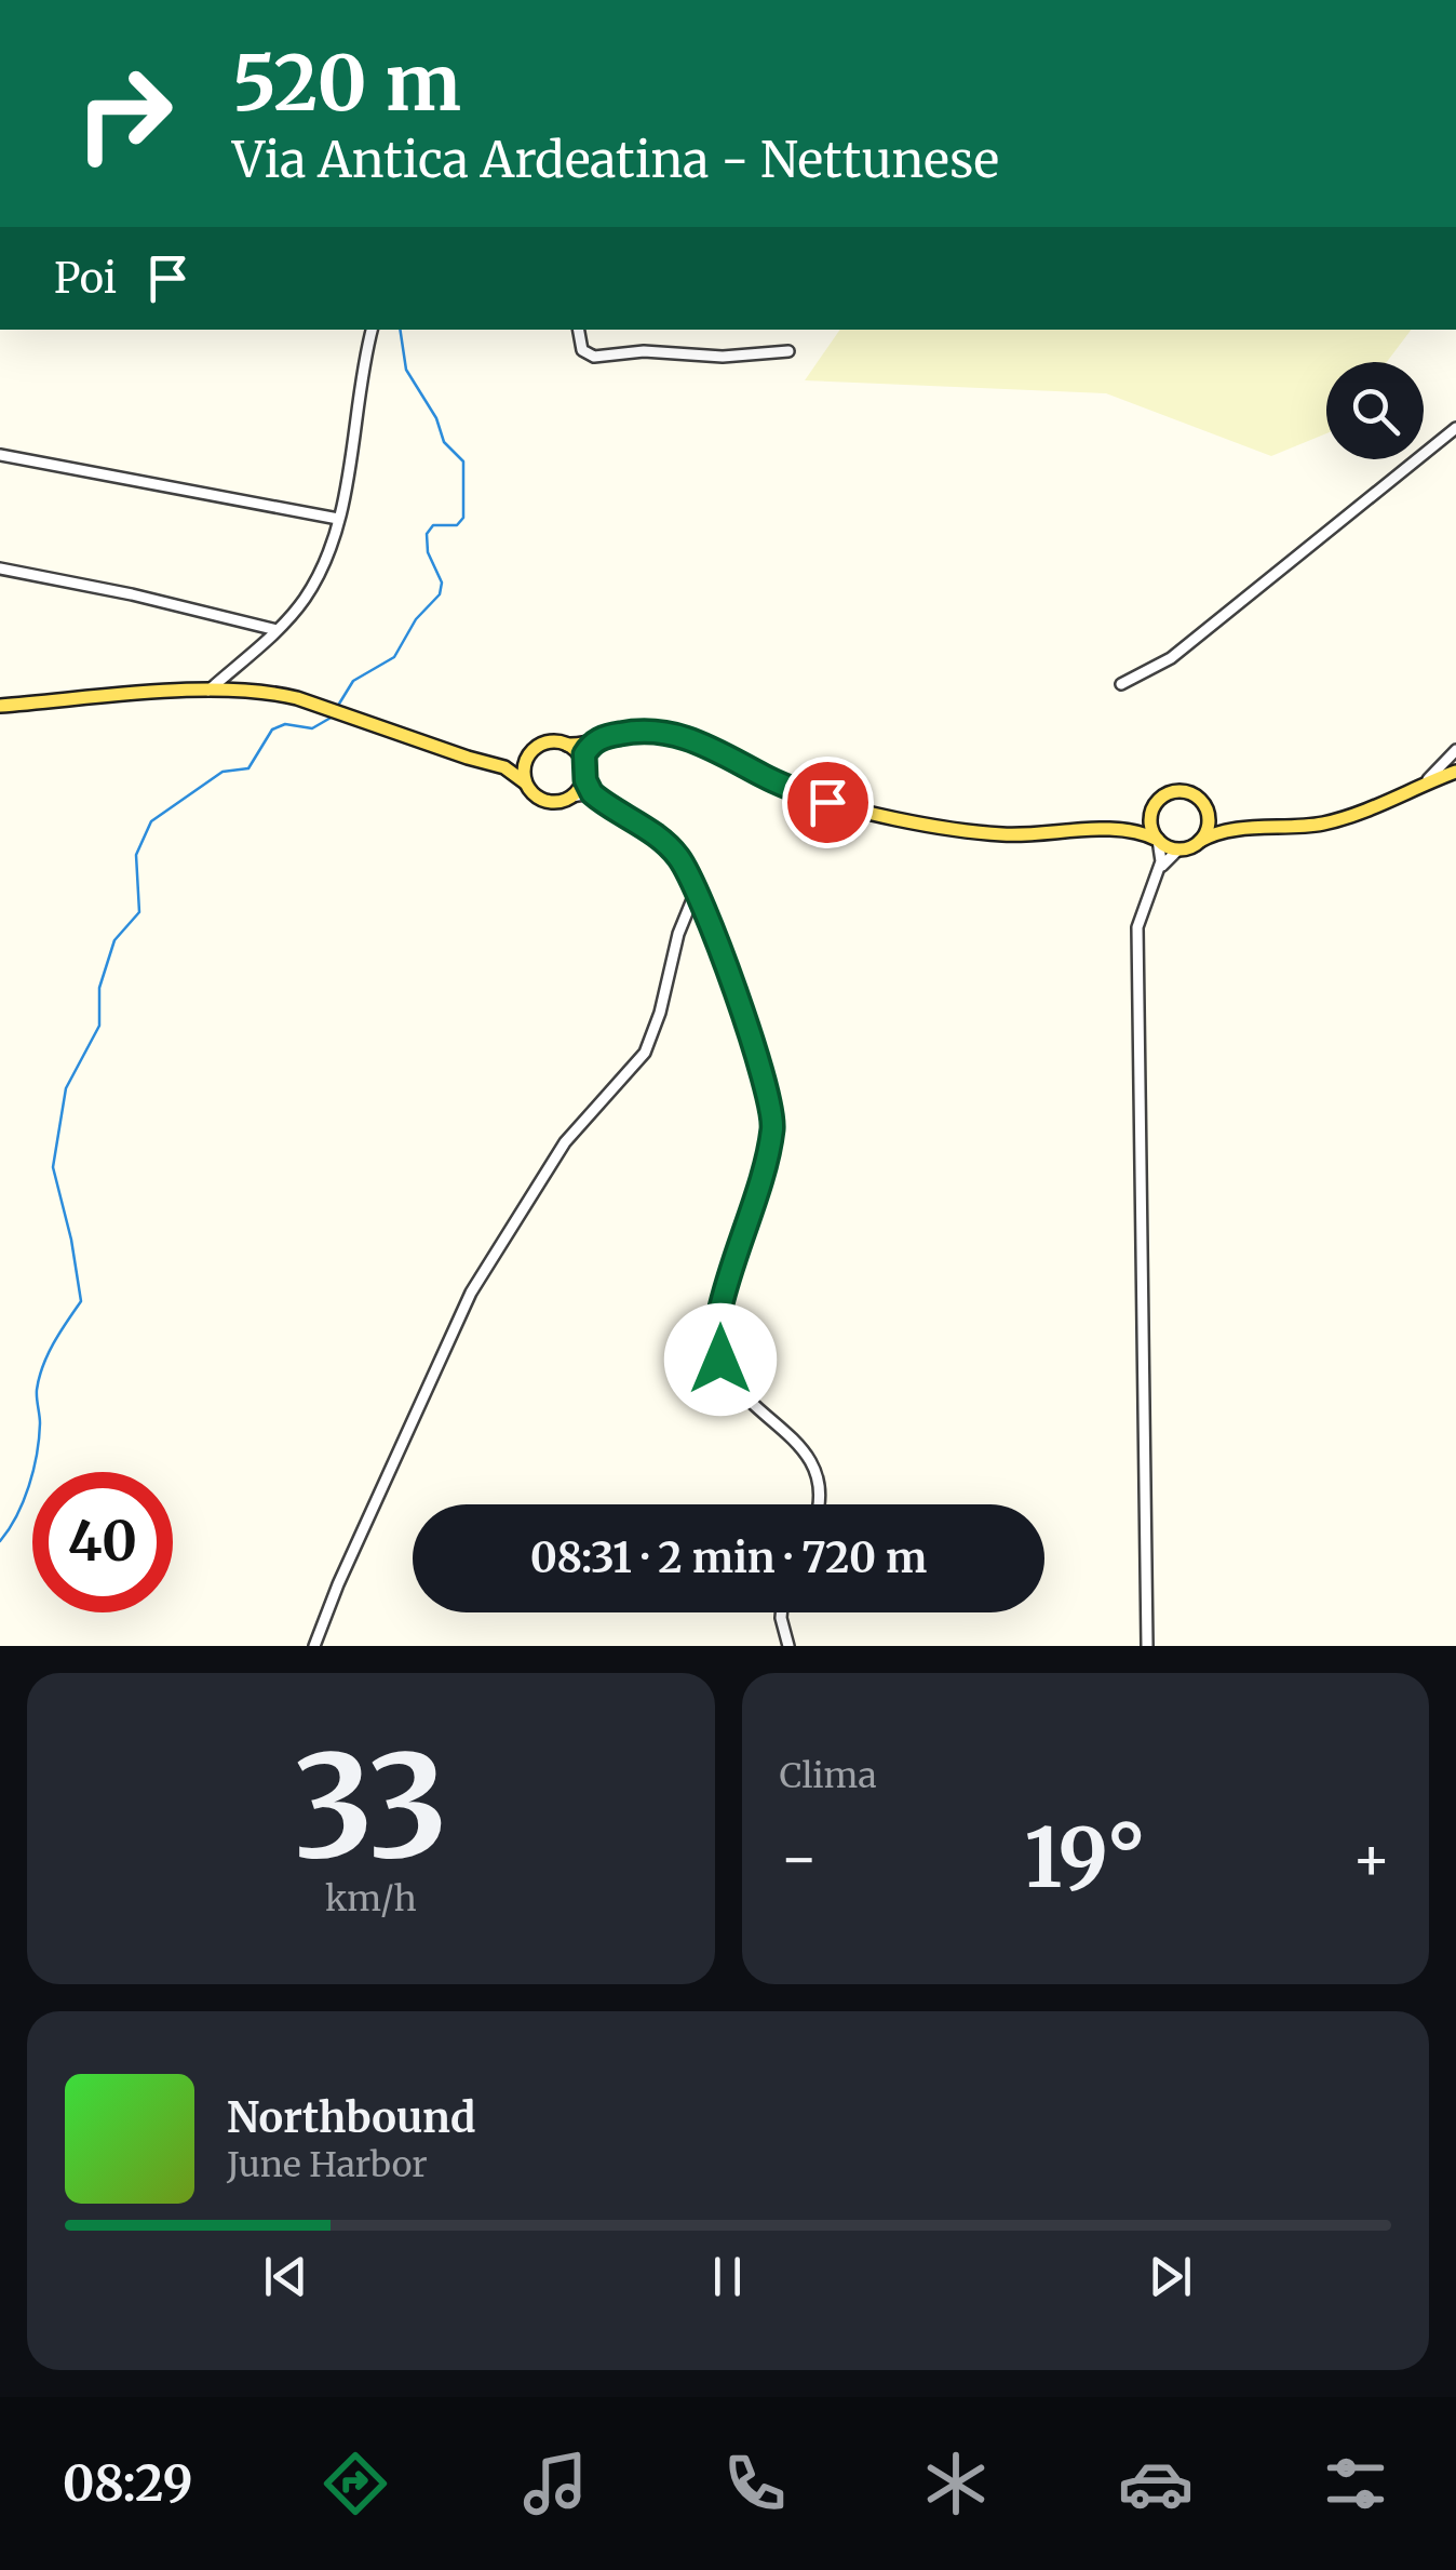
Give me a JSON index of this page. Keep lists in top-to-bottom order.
{
  "page": {
    "turn": ["520 m", "Via Antica Ardeatina - Nettunese"],
    "then": "Poi",
    "limit": "40",
    "trip": "08:31 · 2 min · 720 m",
    "tile": [
      ["33", "km/h"],
      "Clima"
    ],
    "heat": ["−", "19°", "+"],
    "song": ["Northbound", "June Harbor"],
    "tabs": "08:29"
  }
}
